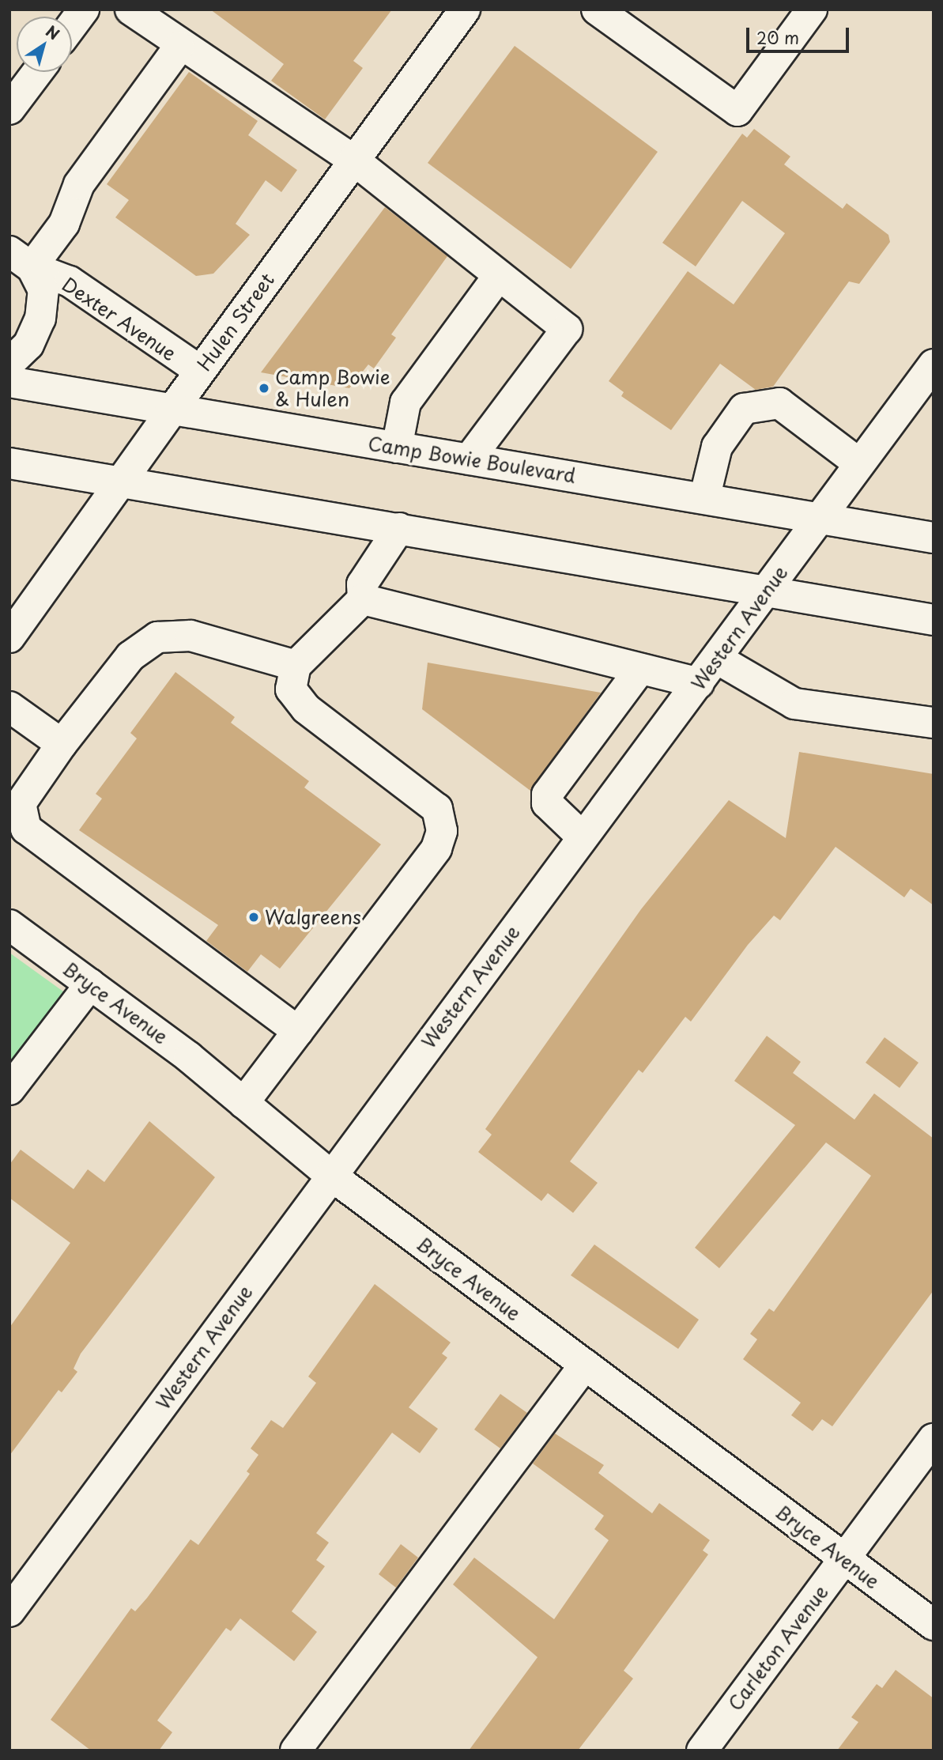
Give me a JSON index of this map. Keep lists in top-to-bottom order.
{
  "streets": {
    "street": [
      "Dexter Avenue",
      "Hulen Street",
      "Camp Bowie Boulevard",
      "Western Avenue",
      "Bryce Avenue",
      "Carleton Avenue"
    ]
  },
  "crossings": [
    ["Dexter Avenue", "Hulen Street"],
    ["Hulen Street", "Camp Bowie Boulevard"],
    ["Camp Bowie Boulevard", "Western Avenue"],
    ["Western Avenue", "Bryce Avenue"],
    ["Bryce Avenue", "Carleton Avenue"]
  ],
  "places": ["Camp Bowie & Hulen", "Walgreens"],
  "scale_bar": "20 m",
  "north": "top right"
}
